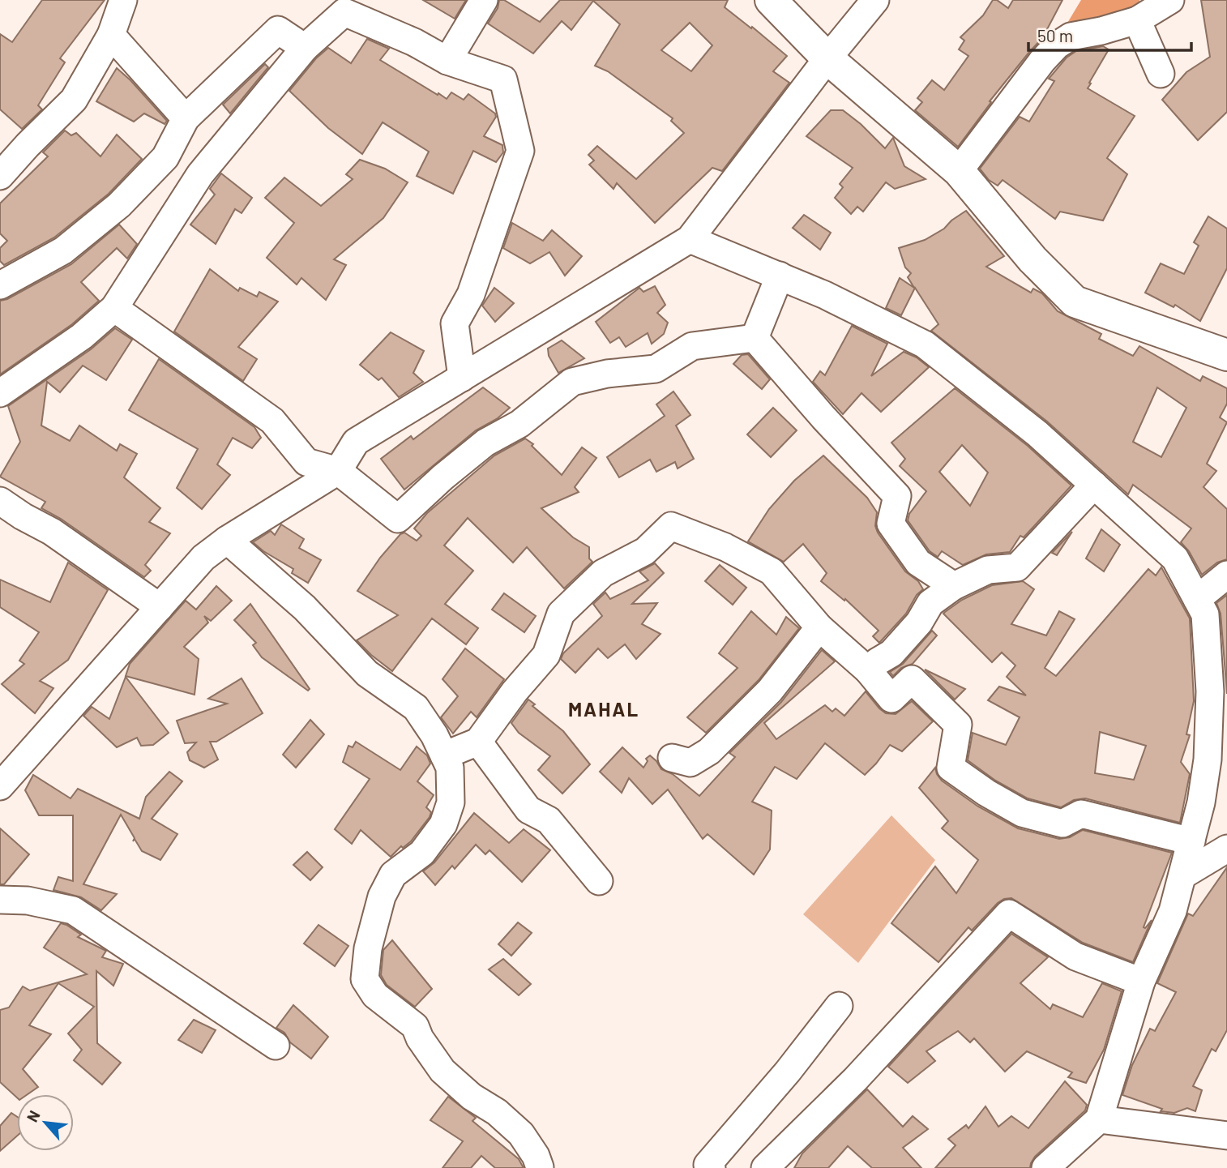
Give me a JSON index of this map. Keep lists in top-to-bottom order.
{
  "districts": ["MAHAL"],
  "scale_bar": "50 m",
  "north": "top left"
}
